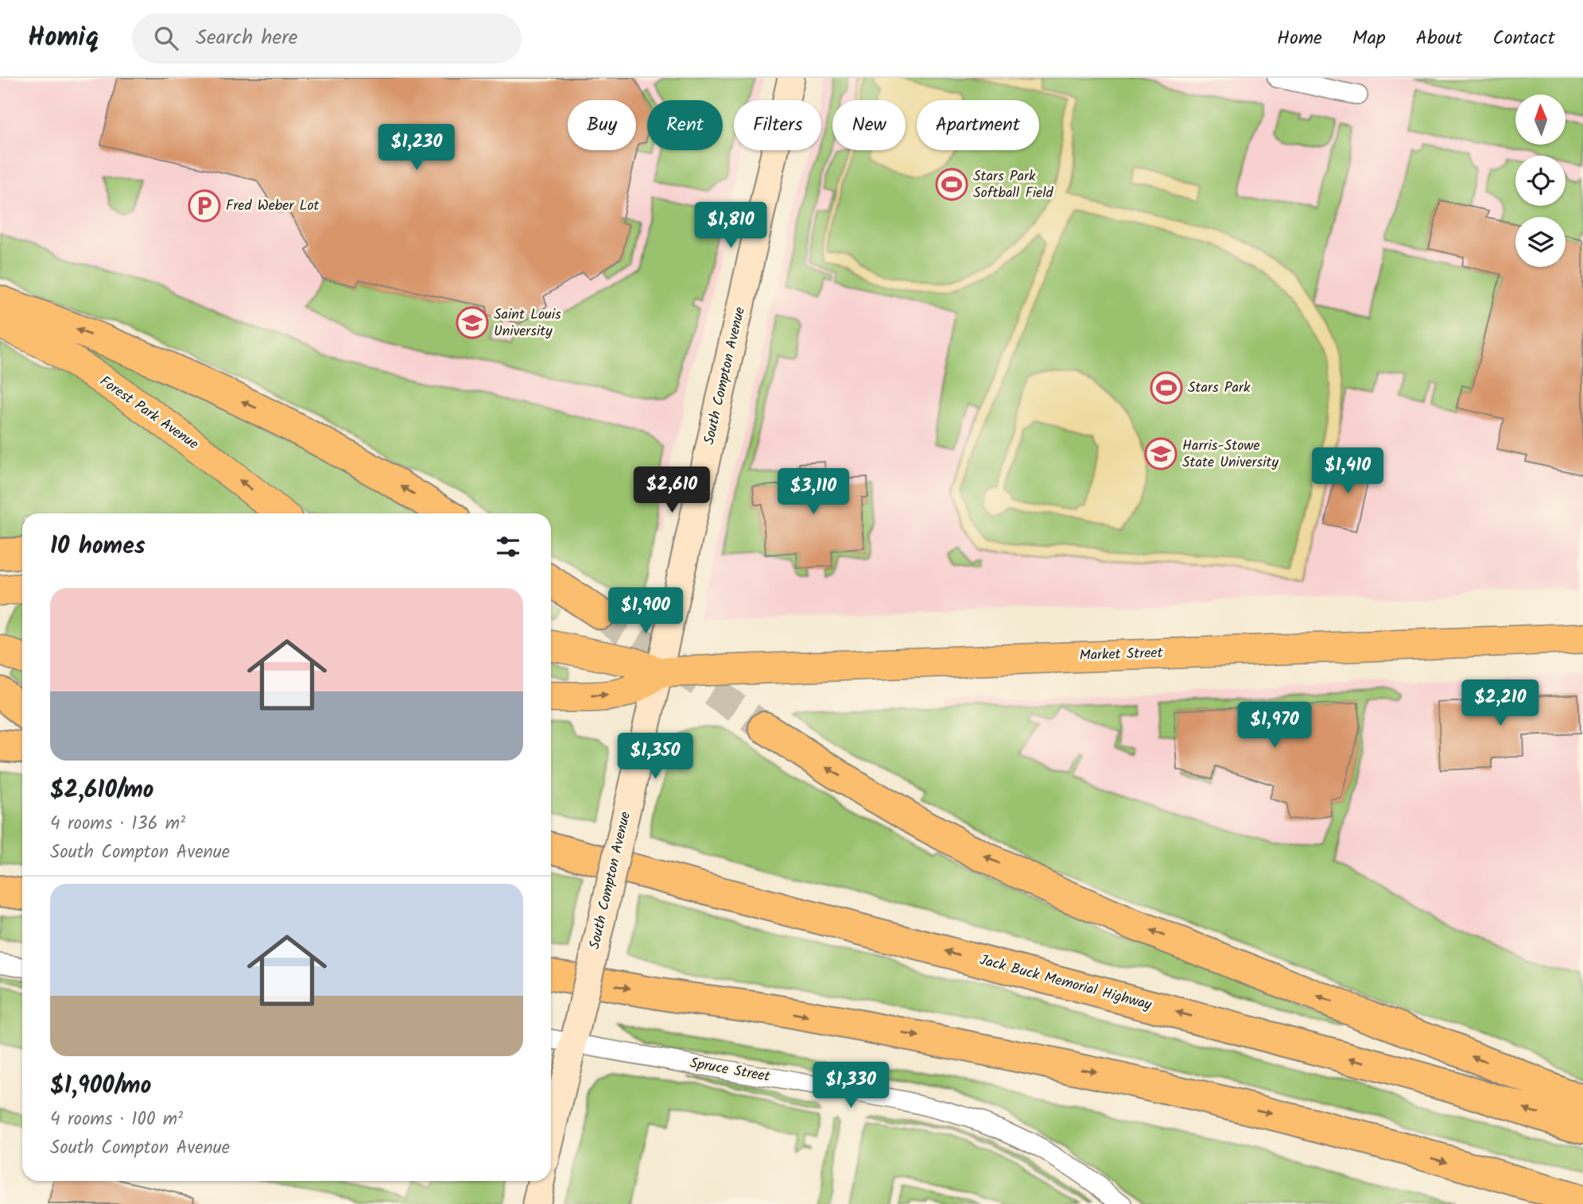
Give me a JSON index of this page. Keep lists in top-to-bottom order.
{
  "streets": {
    "highway": ["Jack Buck Memorial Highway"],
    "main road": ["South Compton Avenue", "Forest Park Avenue", "Market Street"],
    "street": ["Spruce Street"]
  },
  "crossings": [
    ["South Compton Avenue", "Market Street"],
    ["South Compton Avenue", "Spruce Street"]
  ],
  "one_way": ["Forest Park Avenue"],
  "places": {
    "sports": ["Stars Park Softball Field", "Stars Park"],
    "parking": ["Fred Weber Lot"],
    "school or university": ["Saint Louis University", "Harris-Stowe State University"]
  },
  "north": "top",
  "page": {
    "header": "Homiq",
    "search": "Search here",
    "nav": [
      "Home",
      "Map",
      "About",
      "Contact"
    ],
    "chip": [
      "Buy",
      "Rent",
      "Filters",
      "New",
      "Apartment"
    ],
    "price": [
      "$1,230",
      "$1,810",
      "$1,410",
      "$2,610",
      "$3,110",
      "$1,900",
      "$2,210",
      "$1,970",
      "$1,350",
      "$1,330"
    ],
    "heading": "10 homes",
    "list": [
      {
        "name": "$2,610/mo",
        "note": "4 rooms · 136 m² · South Compton Avenue"
      },
      {
        "name": "$1,900/mo",
        "note": "4 rooms · 100 m² · South Compton Avenue"
      }
    ]
  }
}
